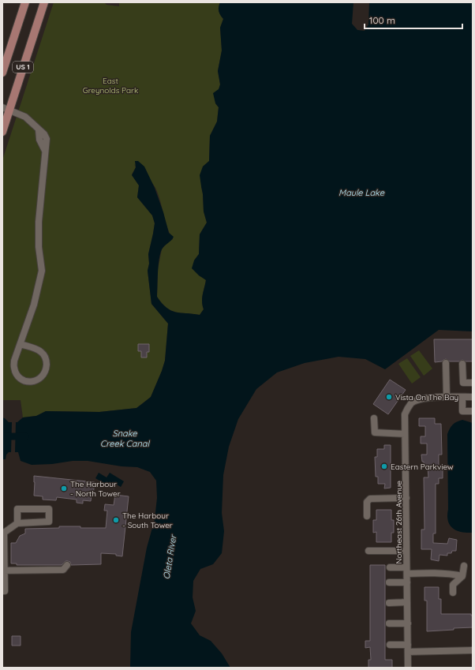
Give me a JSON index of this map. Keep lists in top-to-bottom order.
{
  "streets": {
    "main road": ["US 1"],
    "street": ["Northeast 26th Avenue"]
  },
  "water": ["Maule Lake", "Snake Creek Canal", "Oleta River"],
  "parks": ["East Greynolds Park"],
  "places": [
    "Vista On The Bay",
    "Eastern Parkview",
    "The Harbour - North Tower",
    "The Harbour - South Tower"
  ],
  "scale_bar": "100 m"
}
